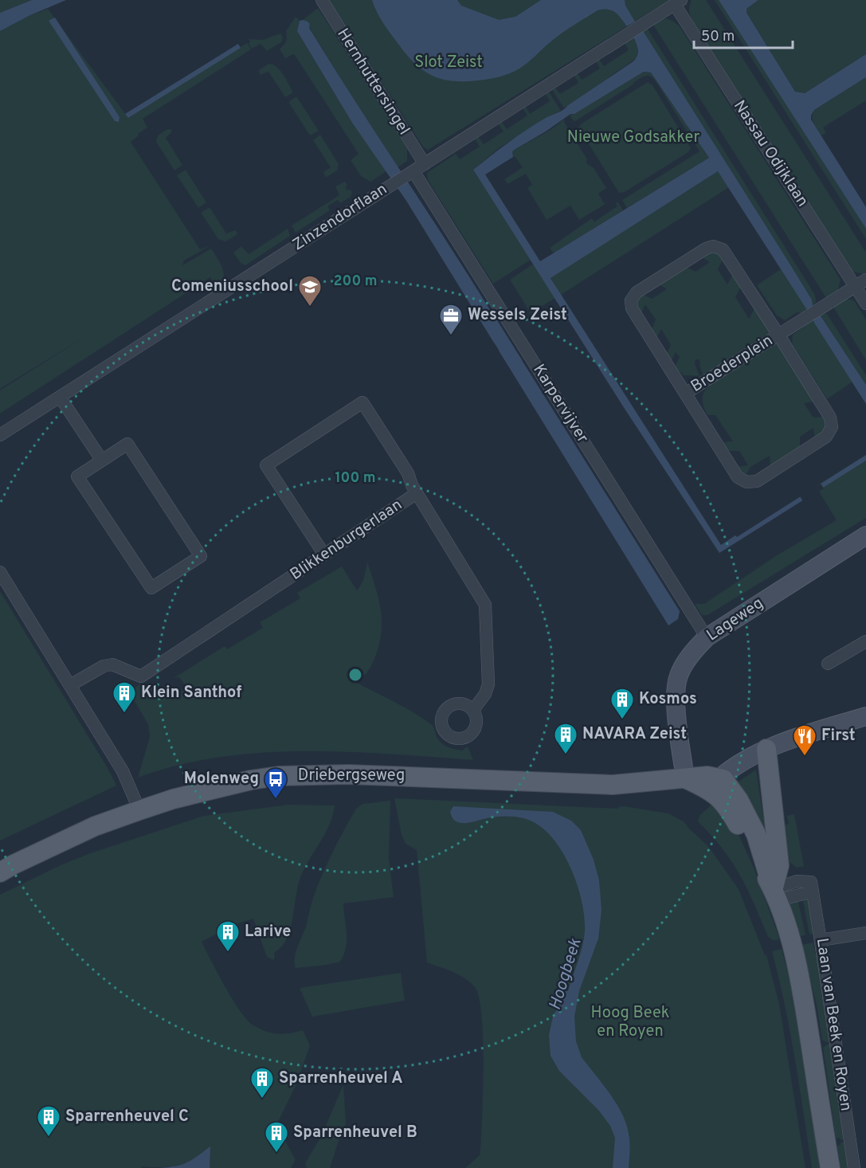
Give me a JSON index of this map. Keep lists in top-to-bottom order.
{
  "streets": {
    "main road": ["Lageweg", "Driebergseweg", "Laan van Beek en Royen"],
    "street": [
      "Hernhuttersingel",
      "Nassau Odijklaan",
      "Zinzendorflaan",
      "Broederplein",
      "Karpervijver",
      "Blikkenburgerlaan"
    ]
  },
  "crossings": [
    ["Hernhuttersingel", "Zinzendorflaan"],
    ["Hernhuttersingel", "Karpervijver"],
    ["Nassau Odijklaan", "Zinzendorflaan"],
    ["Nassau Odijklaan", "Broederplein"],
    ["Zinzendorflaan", "Karpervijver"],
    ["Karpervijver", "Lageweg"],
    ["Lageweg", "Driebergseweg"],
    ["Lageweg", "Laan van Beek en Royen"],
    ["Driebergseweg", "Laan van Beek en Royen"]
  ],
  "water": ["Hoogbeek"],
  "parks": ["Slot Zeist", "Nieuwe Godsakker", "Hoog Beek en Royen"],
  "places": {
    "school or university": ["Comeniusschool"],
    "office": ["Wessels Zeist"],
    "building": [
      "Klein Santhof",
      "Kosmos",
      "NAVARA Zeist",
      "Larive",
      "Sparrenheuvel A",
      "Sparrenheuvel C",
      "Sparrenheuvel B"
    ],
    "restaurant": ["First"],
    "bus stop": ["Molenweg"]
  },
  "scale_bar": "50 m",
  "rings": ["200 m", "100 m"]
}
